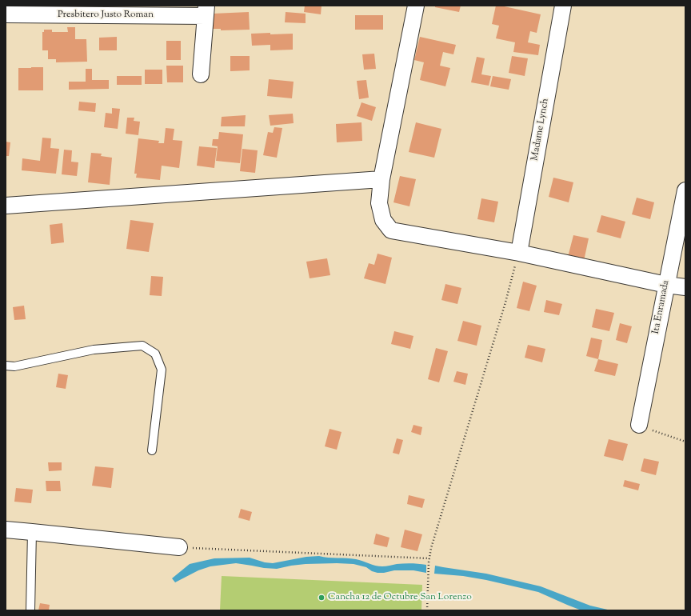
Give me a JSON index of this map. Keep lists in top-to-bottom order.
{
  "streets": {
    "street": ["Presbitero Justo Roman", "Madame Lynch", "Ita Enramada"]
  },
  "places": ["Cancha 12 de Octubre San Lorenzo"]
}
